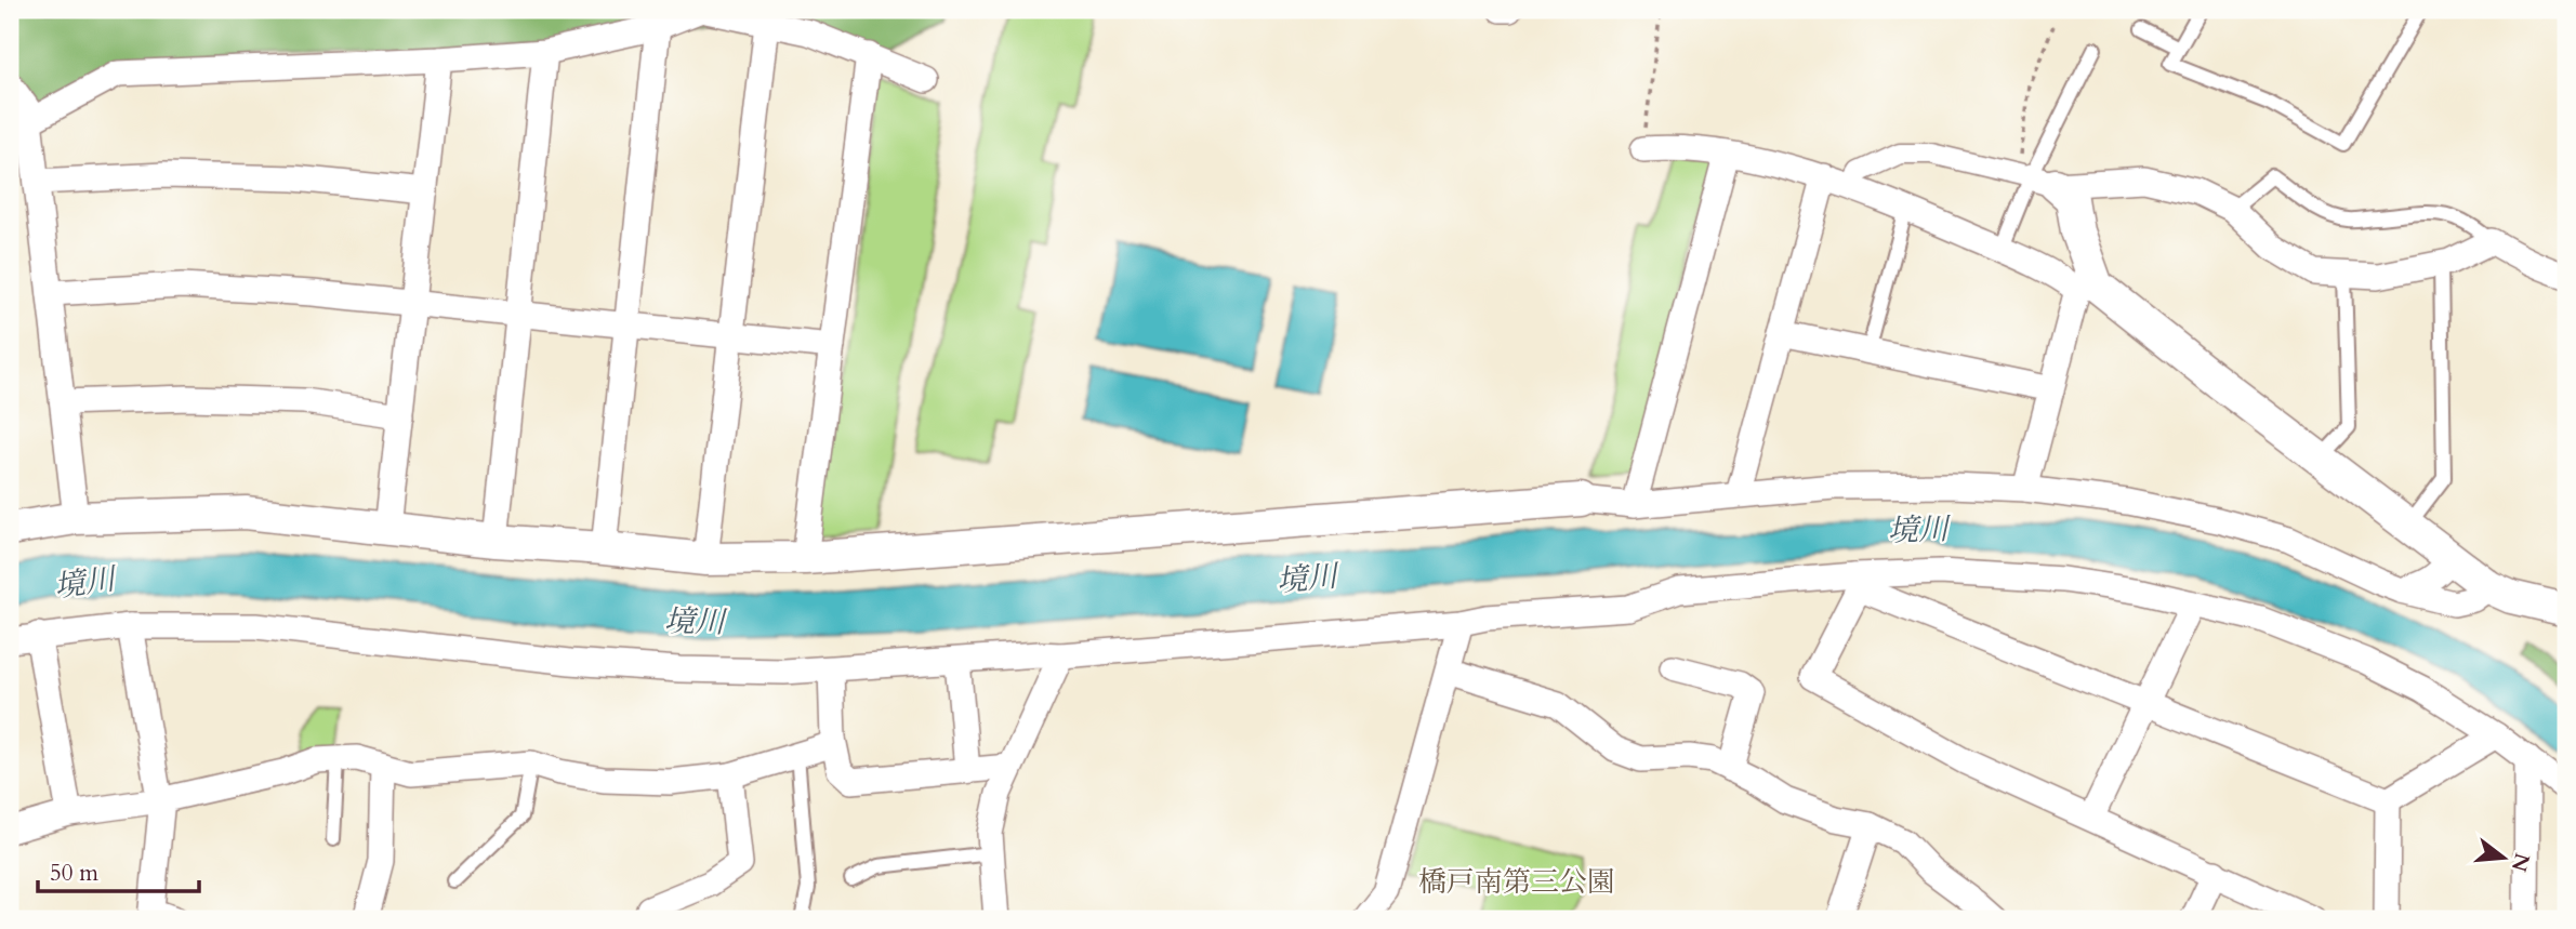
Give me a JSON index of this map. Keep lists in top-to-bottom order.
{
  "water": ["境川"],
  "parks": ["橋戸南第三公園"],
  "scale_bar": "50 m",
  "north": "right"
}
